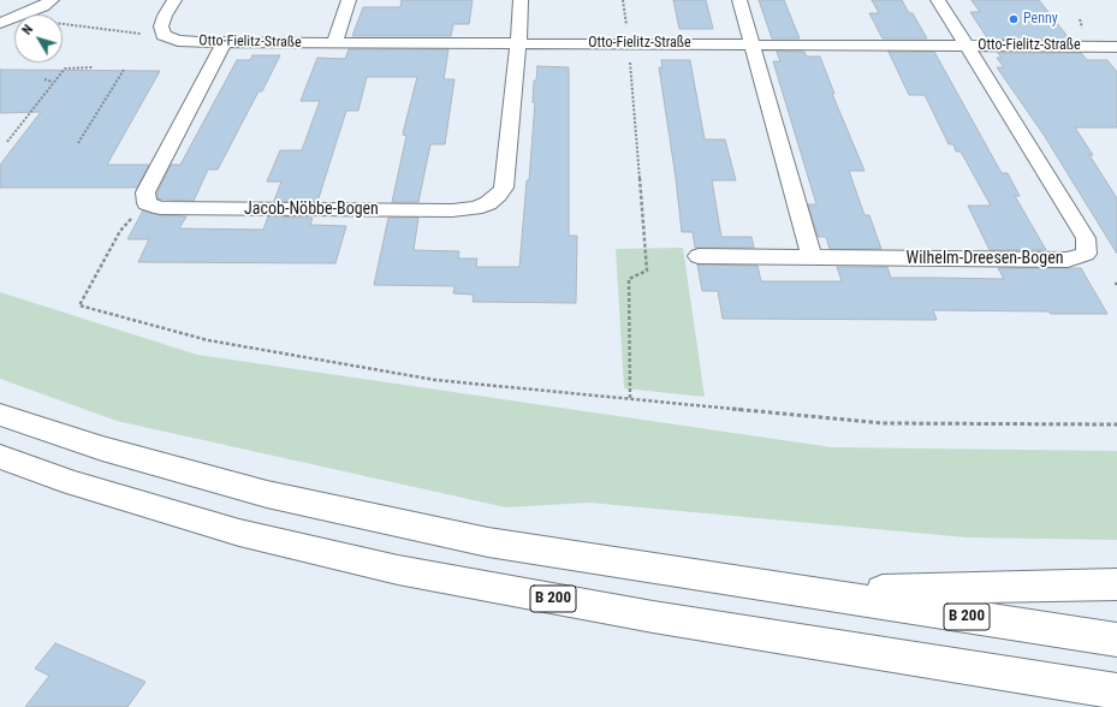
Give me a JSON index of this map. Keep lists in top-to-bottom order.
{
  "streets": {
    "highway": ["B 200"],
    "street": ["Otto-Fielitz-Straße", "Jacob-Nöbbe-Bogen", "Wilhelm-Dreesen-Bogen"]
  },
  "crossings": [
    ["Otto-Fielitz-Straße", "Jacob-Nöbbe-Bogen"],
    ["Otto-Fielitz-Straße", "Wilhelm-Dreesen-Bogen"]
  ],
  "places": ["Penny"],
  "north": "top left"
}
